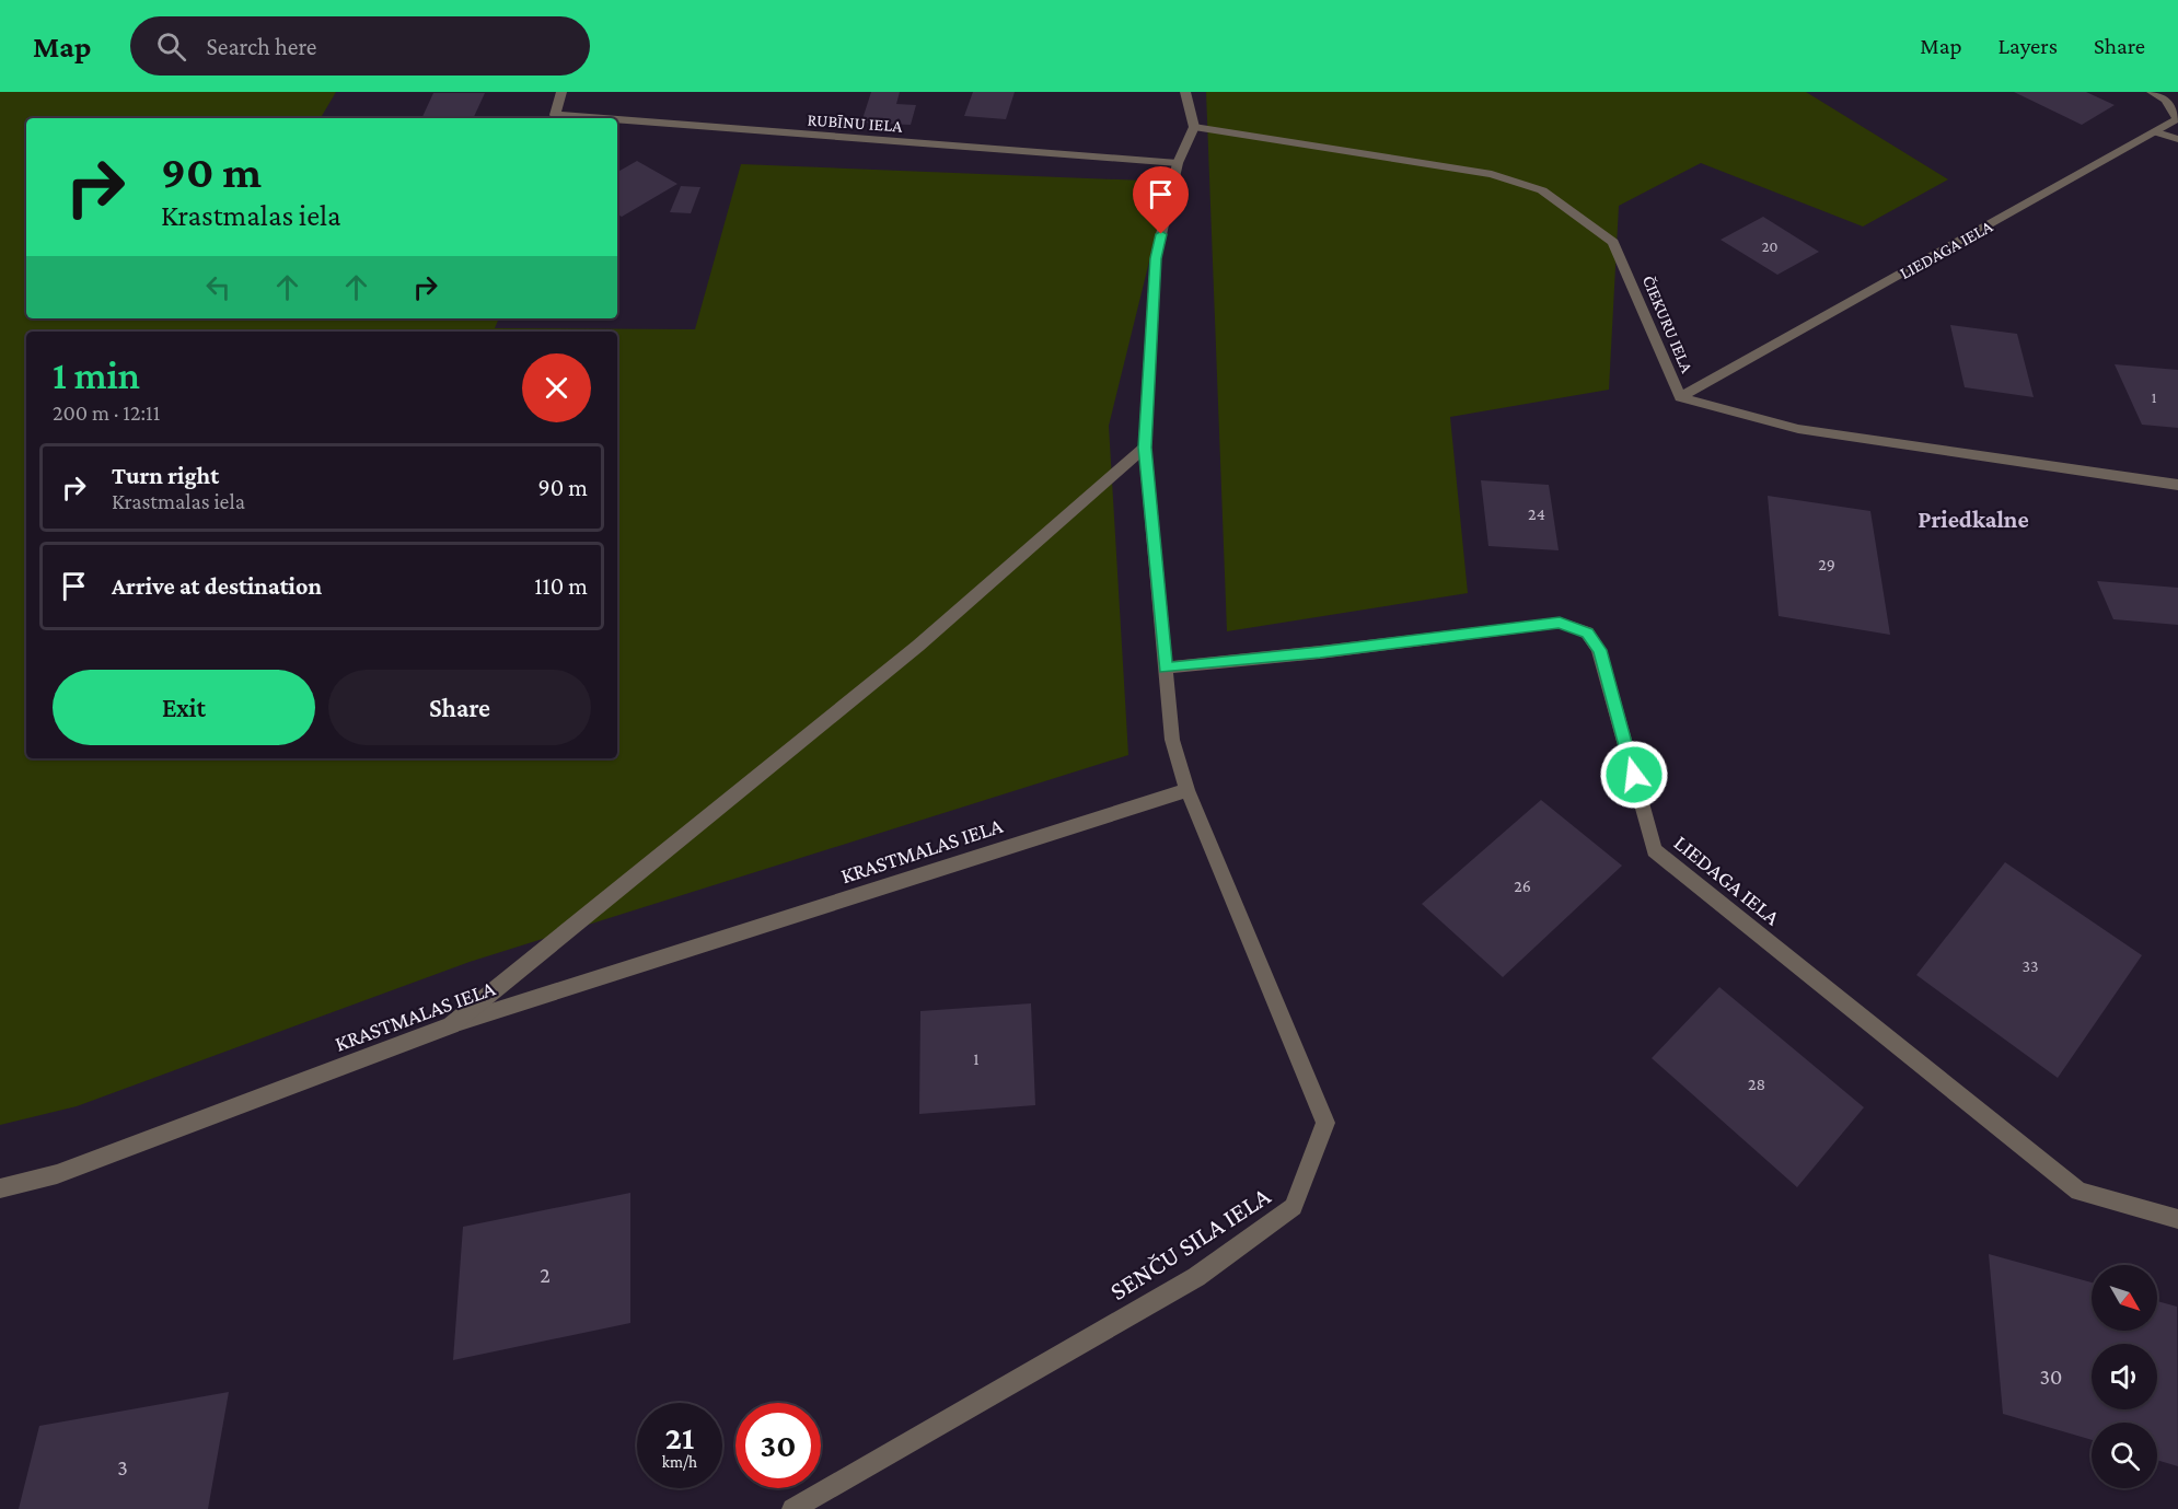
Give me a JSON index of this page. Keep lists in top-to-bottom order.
{
  "streets": {
    "street": [
      "RUBĪNU IELA",
      "LIEDAGA IELA",
      "ČIEKURU IELA",
      "KRASTMALAS IELA",
      "SENČU SILA IELA"
    ]
  },
  "crossings": [
    ["LIEDAGA IELA", "ČIEKURU IELA"],
    ["KRASTMALAS IELA", "SENČU SILA IELA"]
  ],
  "districts": ["Priedkalne"],
  "house_numbers": [
    "20",
    "1",
    "24",
    "29",
    "26",
    "33",
    "1",
    "28",
    "2",
    "30",
    "3"
  ],
  "north": "bottom right",
  "page": {
    "header": "Map",
    "search": "Search here",
    "nav": ["Map", "Layers", "Share"],
    "turn": ["90 m", "Krastmalas iela"],
    "heading": ["1 min", "200 m · 12:11"],
    "list": [
      {
        "name": "Turn right",
        "note": "Krastmalas iela",
        "value": "90 m"
      },
      {
        "name": "Arrive at destination",
        "value": "110 m"
      }
    ],
    "buttons": ["Exit", "Share"],
    "speed": "21 km/h",
    "limit": "30"
  }
}
